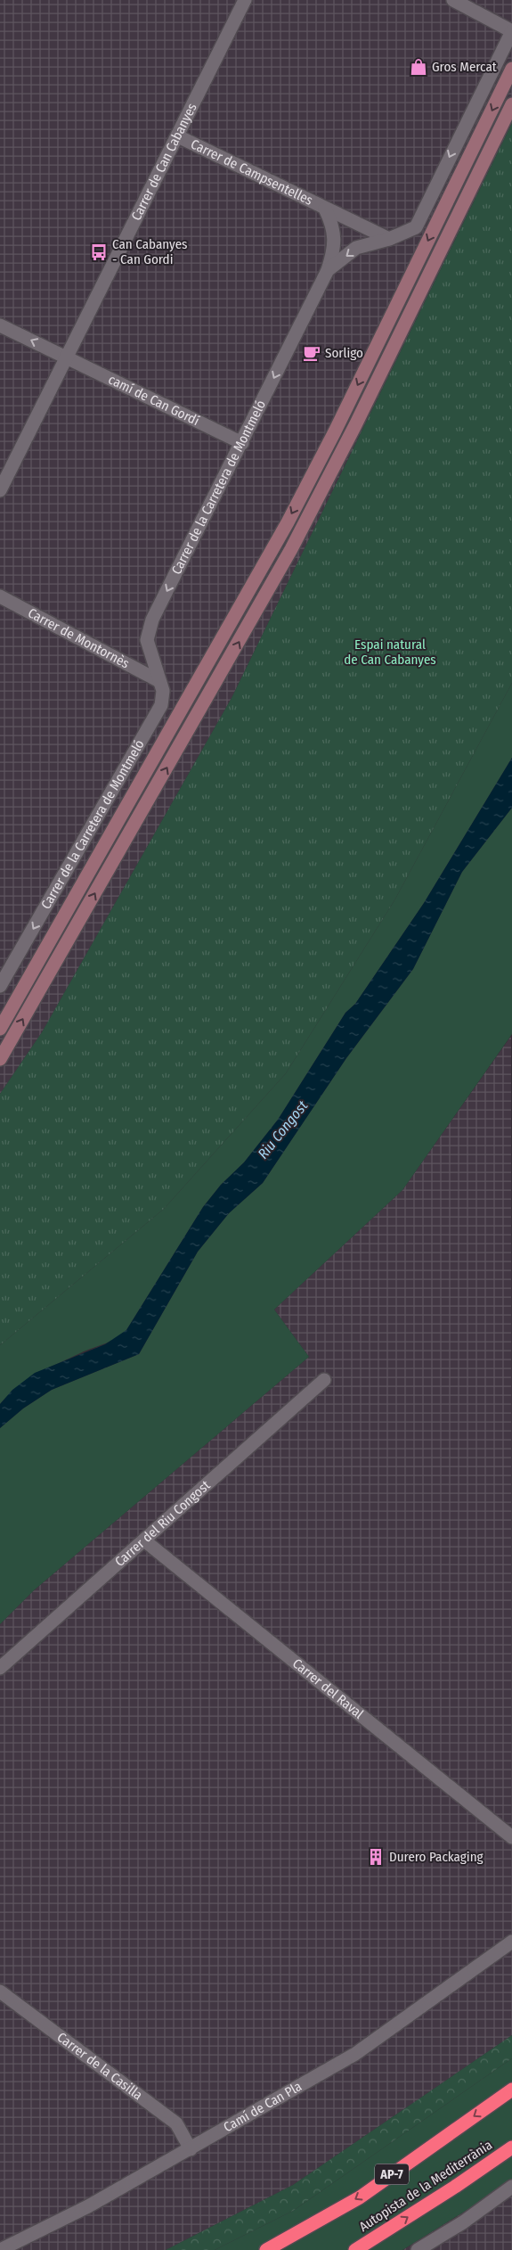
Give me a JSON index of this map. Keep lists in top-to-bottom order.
{
  "streets": {
    "highway": ["AP-7", "Autopista de la Mediterrània"],
    "street": [
      "Carrer de Can Cabanyes",
      "Carrer de Campsentelles",
      "camí de Can Gordí",
      "Carrer de la Carretera de Montmeló",
      "Carrer de Montornès",
      "Carrer del Riu Congost",
      "Carrer del Raval",
      "Carrer de la Casilla",
      "Camí de Can Pla"
    ]
  },
  "crossings": [
    ["Carrer de Can Cabanyes", "Carrer de Campsentelles"],
    ["Carrer de Can Cabanyes", "camí de Can Gordí"],
    ["Carrer de Campsentelles", "Carrer de la Carretera de Montmeló"],
    ["camí de Can Gordí", "Carrer de la Carretera de Montmeló"],
    ["Carrer de la Carretera de Montmeló", "Carrer de Montornès"],
    ["Carrer del Riu Congost", "Carrer del Raval"],
    ["Carrer de la Casilla", "Camí de Can Pla"]
  ],
  "water": ["Riu Congost"],
  "parks": ["Espai natural de Can Cabanyes"],
  "places": {
    "shop": ["Gros Mercat"],
    "bus stop": ["Can Cabanyes - Can Gordi"],
    "cafe": ["Sorligo"],
    "building": ["Durero Packaging"]
  }
}
